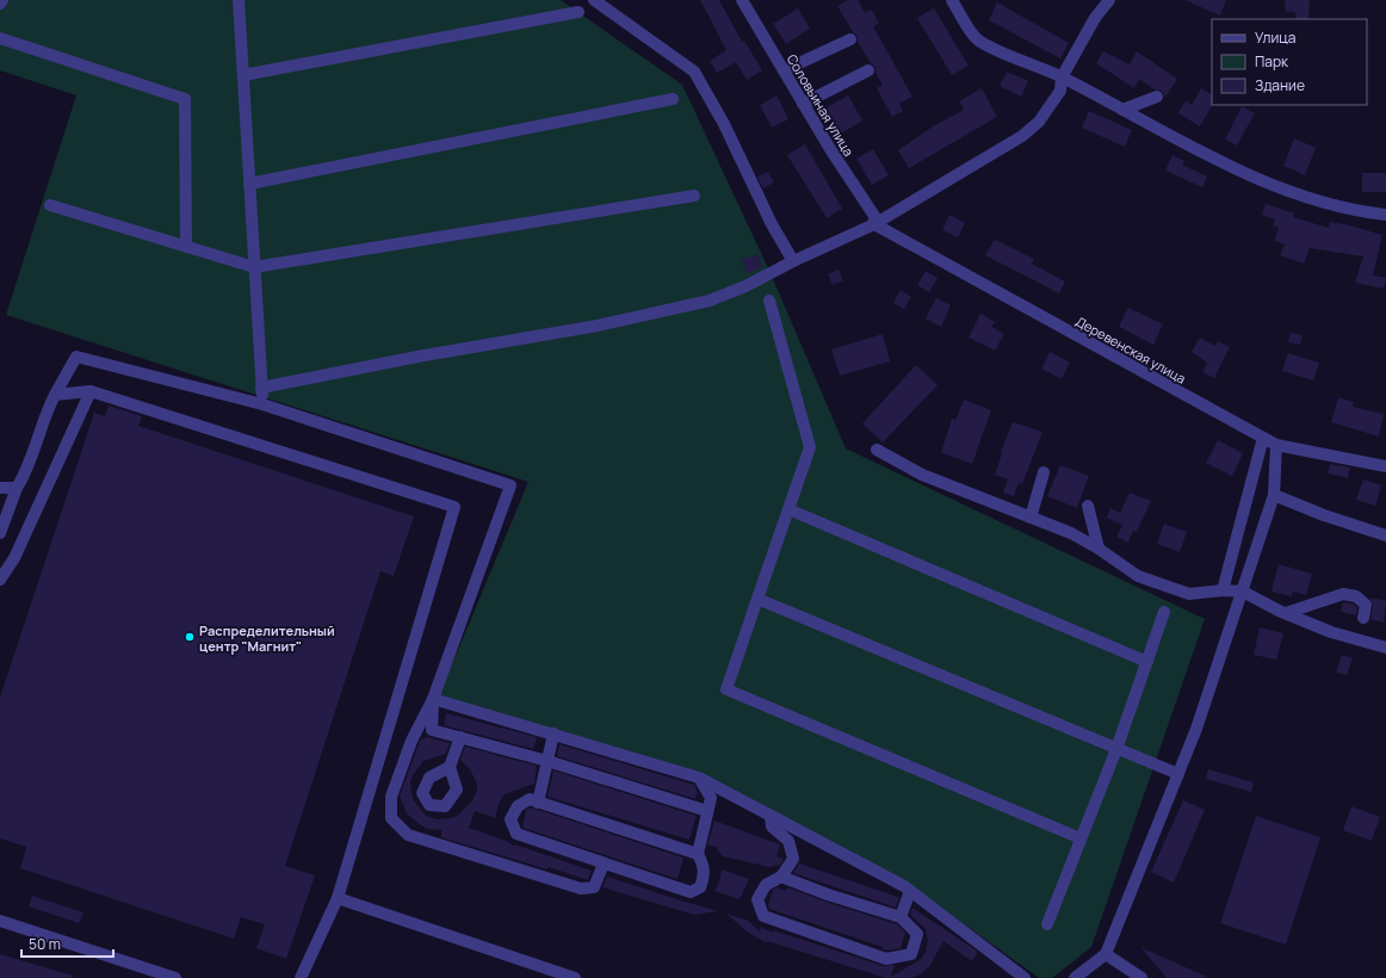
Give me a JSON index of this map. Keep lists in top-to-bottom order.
{
  "streets": {
    "street": ["Соловьиная улица", "Деревенская улица"]
  },
  "crossings": [
    ["Соловьиная улица", "Деревенская улица"]
  ],
  "places": ["Распределительный центр \"Магнит\""],
  "legend": ["Улица", "Парк", "Здание"],
  "scale_bar": "50 m"
}
